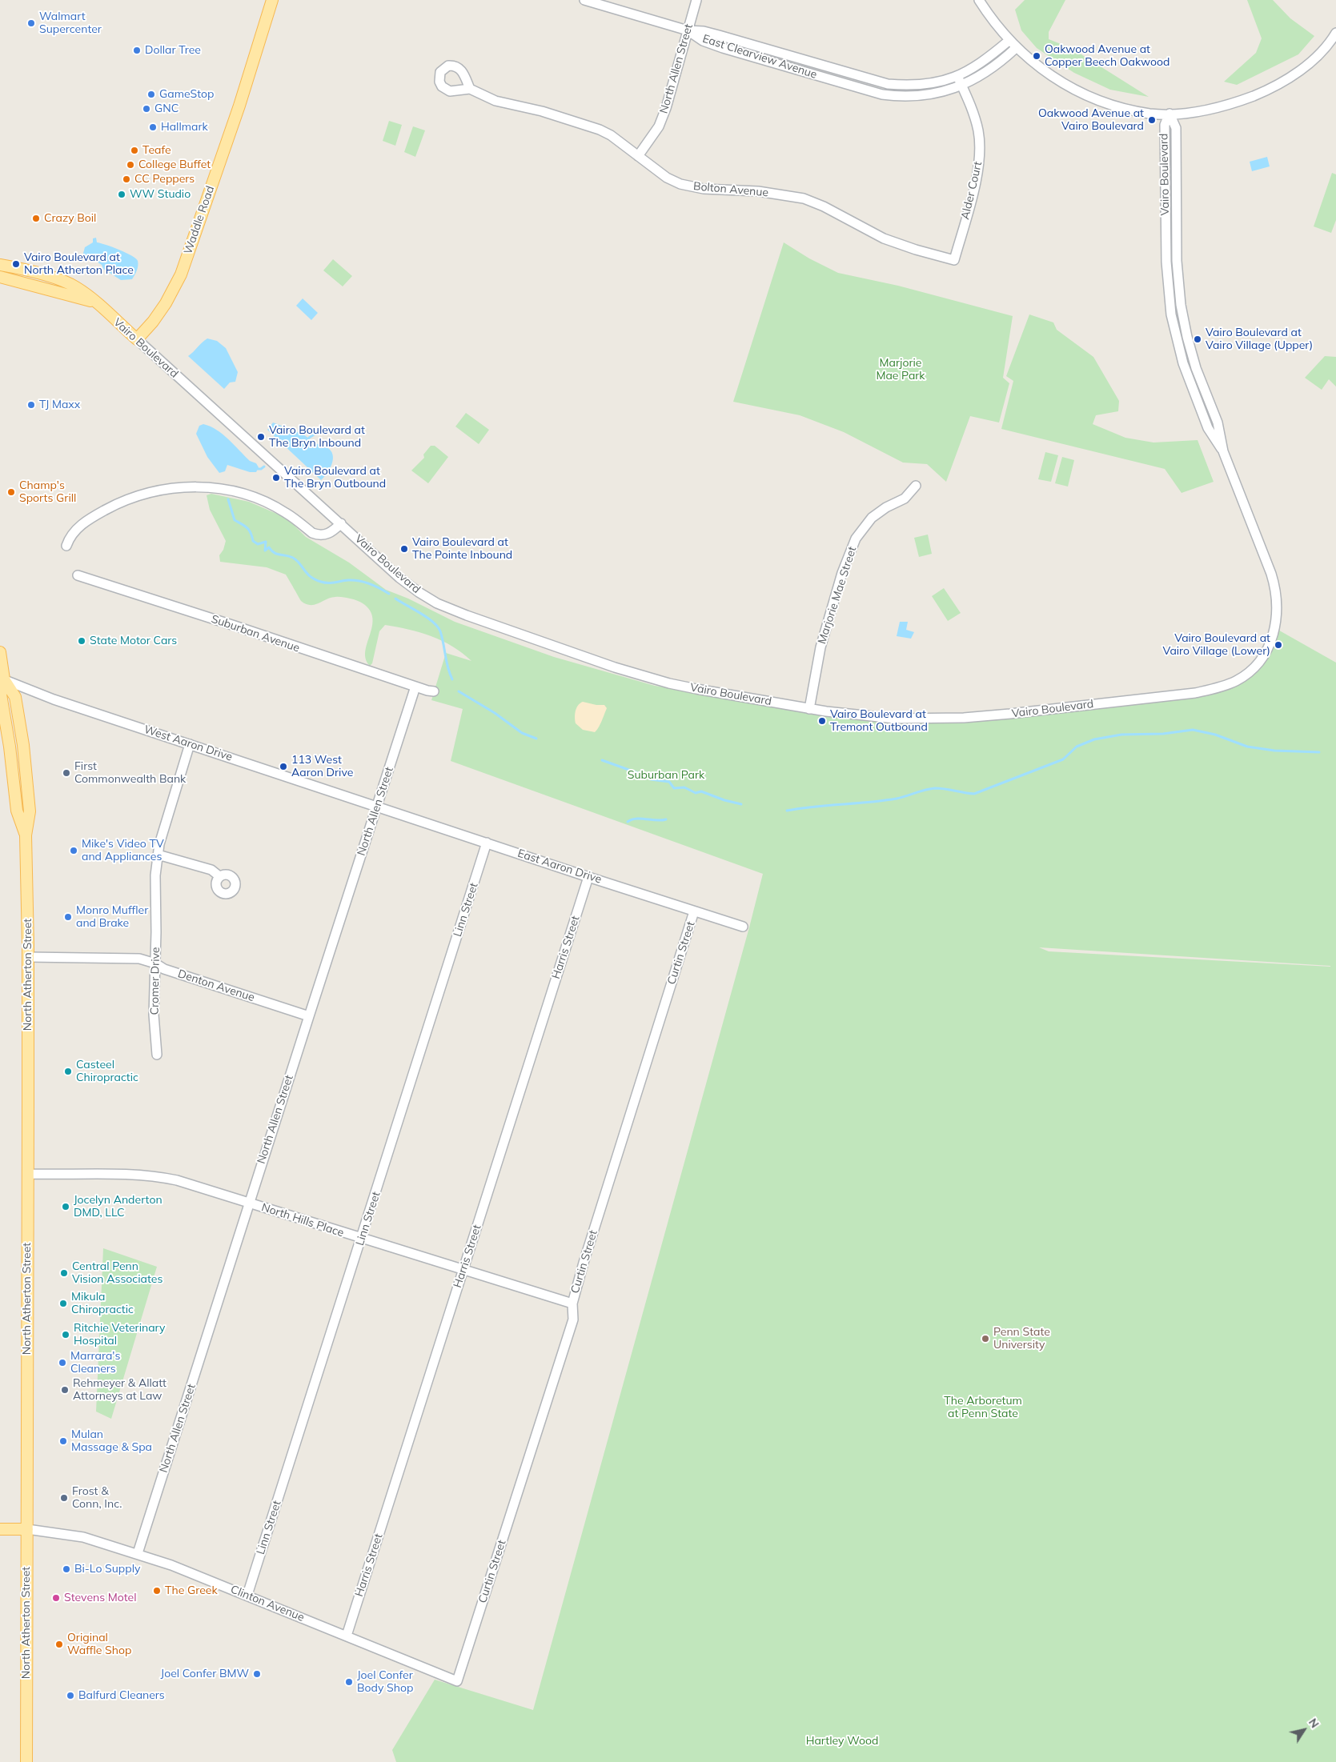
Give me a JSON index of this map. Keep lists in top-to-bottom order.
{
  "streets": {
    "main road": ["Vairo Boulevard", "Waddle Road", "North Atherton Street"],
    "street": [
      "East Clearview Avenue",
      "North Allen Street",
      "Bolton Avenue",
      "Alder Court",
      "Marjorie Mae Street",
      "Suburban Avenue",
      "West Aaron Drive",
      "East Aaron Drive",
      "Linn Street",
      "Harris Street",
      "Curtin Street",
      "Cromer Drive",
      "Denton Avenue",
      "North Hills Place",
      "Clinton Avenue"
    ]
  },
  "crossings": [
    ["East Clearview Avenue", "North Allen Street"],
    ["East Clearview Avenue", "Alder Court"],
    ["North Allen Street", "Bolton Avenue"],
    ["North Allen Street", "Suburban Avenue"],
    ["North Allen Street", "West Aaron Drive"],
    ["North Allen Street", "East Aaron Drive"],
    ["North Allen Street", "Denton Avenue"],
    ["North Allen Street", "North Hills Place"],
    ["North Allen Street", "Clinton Avenue"],
    ["Vairo Boulevard", "Waddle Road"],
    ["Vairo Boulevard", "Marjorie Mae Street"],
    ["Bolton Avenue", "Alder Court"],
    ["West Aaron Drive", "East Aaron Drive"],
    ["West Aaron Drive", "North Atherton Street"],
    ["West Aaron Drive", "Cromer Drive"],
    ["East Aaron Drive", "Linn Street"],
    ["East Aaron Drive", "Harris Street"],
    ["East Aaron Drive", "Curtin Street"],
    ["Linn Street", "North Hills Place"],
    ["Linn Street", "Clinton Avenue"],
    ["Harris Street", "North Hills Place"],
    ["Harris Street", "Clinton Avenue"],
    ["Curtin Street", "North Hills Place"],
    ["Curtin Street", "Clinton Avenue"],
    ["North Atherton Street", "Denton Avenue"],
    ["North Atherton Street", "North Hills Place"],
    ["North Atherton Street", "Clinton Avenue"],
    ["Cromer Drive", "Denton Avenue"]
  ],
  "parks": [
    "Marjorie Mae Park",
    "Suburban Park",
    "The Arboretum at Penn State",
    "Hartley Wood"
  ],
  "places": [
    "Walmart Supercenter",
    "Dollar Tree",
    "Oakwood Avenue at Copper Beech Oakwood",
    "GameStop",
    "GNC",
    "Oakwood Avenue at Vairo Boulevard",
    "Hallmark",
    "Teafe",
    "College Buffet",
    "CC Peppers",
    "WW Studio",
    "Crazy Boil",
    "Vairo Boulevard at North Atherton Place",
    "Vairo Boulevard at Vairo Village (Upper)",
    "TJ Maxx",
    "Vairo Boulevard at The Bryn Inbound",
    "Vairo Boulevard at The Bryn Outbound",
    "Champ's Sports Grill",
    "Vairo Boulevard at The Pointe Inbound",
    "State Motor Cars",
    "Vairo Boulevard at Vairo Village (Lower)",
    "Vairo Boulevard at Tremont Outbound",
    "113 West Aaron Drive",
    "First Commonwealth Bank",
    "Mike's Video TV and Appliances",
    "Monro Muffler and Brake",
    "Casteel Chiropractic",
    "Jocelyn Anderton DMD, LLC",
    "Central Penn Vision Associates",
    "Mikula Chiropractic",
    "Ritchie Veterinary Hospital",
    "Penn State University",
    "Marrara's Cleaners",
    "Rehmeyer & Allatt Attorneys at Law",
    "Mulan Massage & Spa",
    "Frost & Conn, Inc.",
    "Bi-Lo Supply",
    "The Greek",
    "Stevens Motel",
    "Original Waffle Shop",
    "Joel Confer BMW",
    "Joel Confer Body Shop",
    "Balfurd Cleaners"
  ],
  "north": "top right"
}
